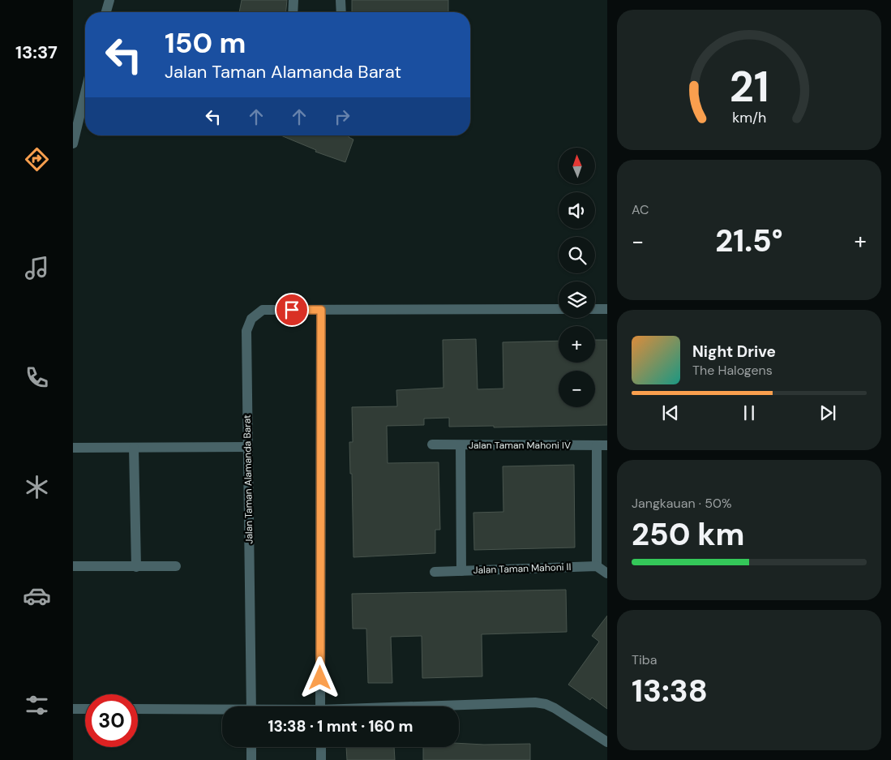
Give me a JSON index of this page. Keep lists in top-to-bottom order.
{
  "streets": {
    "street": ["Jalan Taman Mahoni IV", "Jalan Taman Alamanda Barat", "Jalan Taman Mahoni II"]
  },
  "north": "top",
  "page": {
    "tabs": "13:37",
    "turn": ["150 m", "Jalan Taman Alamanda Barat"],
    "map_buttons": ["+", "−"],
    "tile": [
      "AC",
      ["Jangkauan · 50%", "250 km"],
      ["Tiba", "13:38"]
    ],
    "heat": ["−", "21.5°", "+"],
    "song": ["Night Drive", "The Halogens"],
    "limit": "30",
    "trip": "13:38 · 1 mnt · 160 m",
    "gauge": ["21", "km/h"]
  }
}
